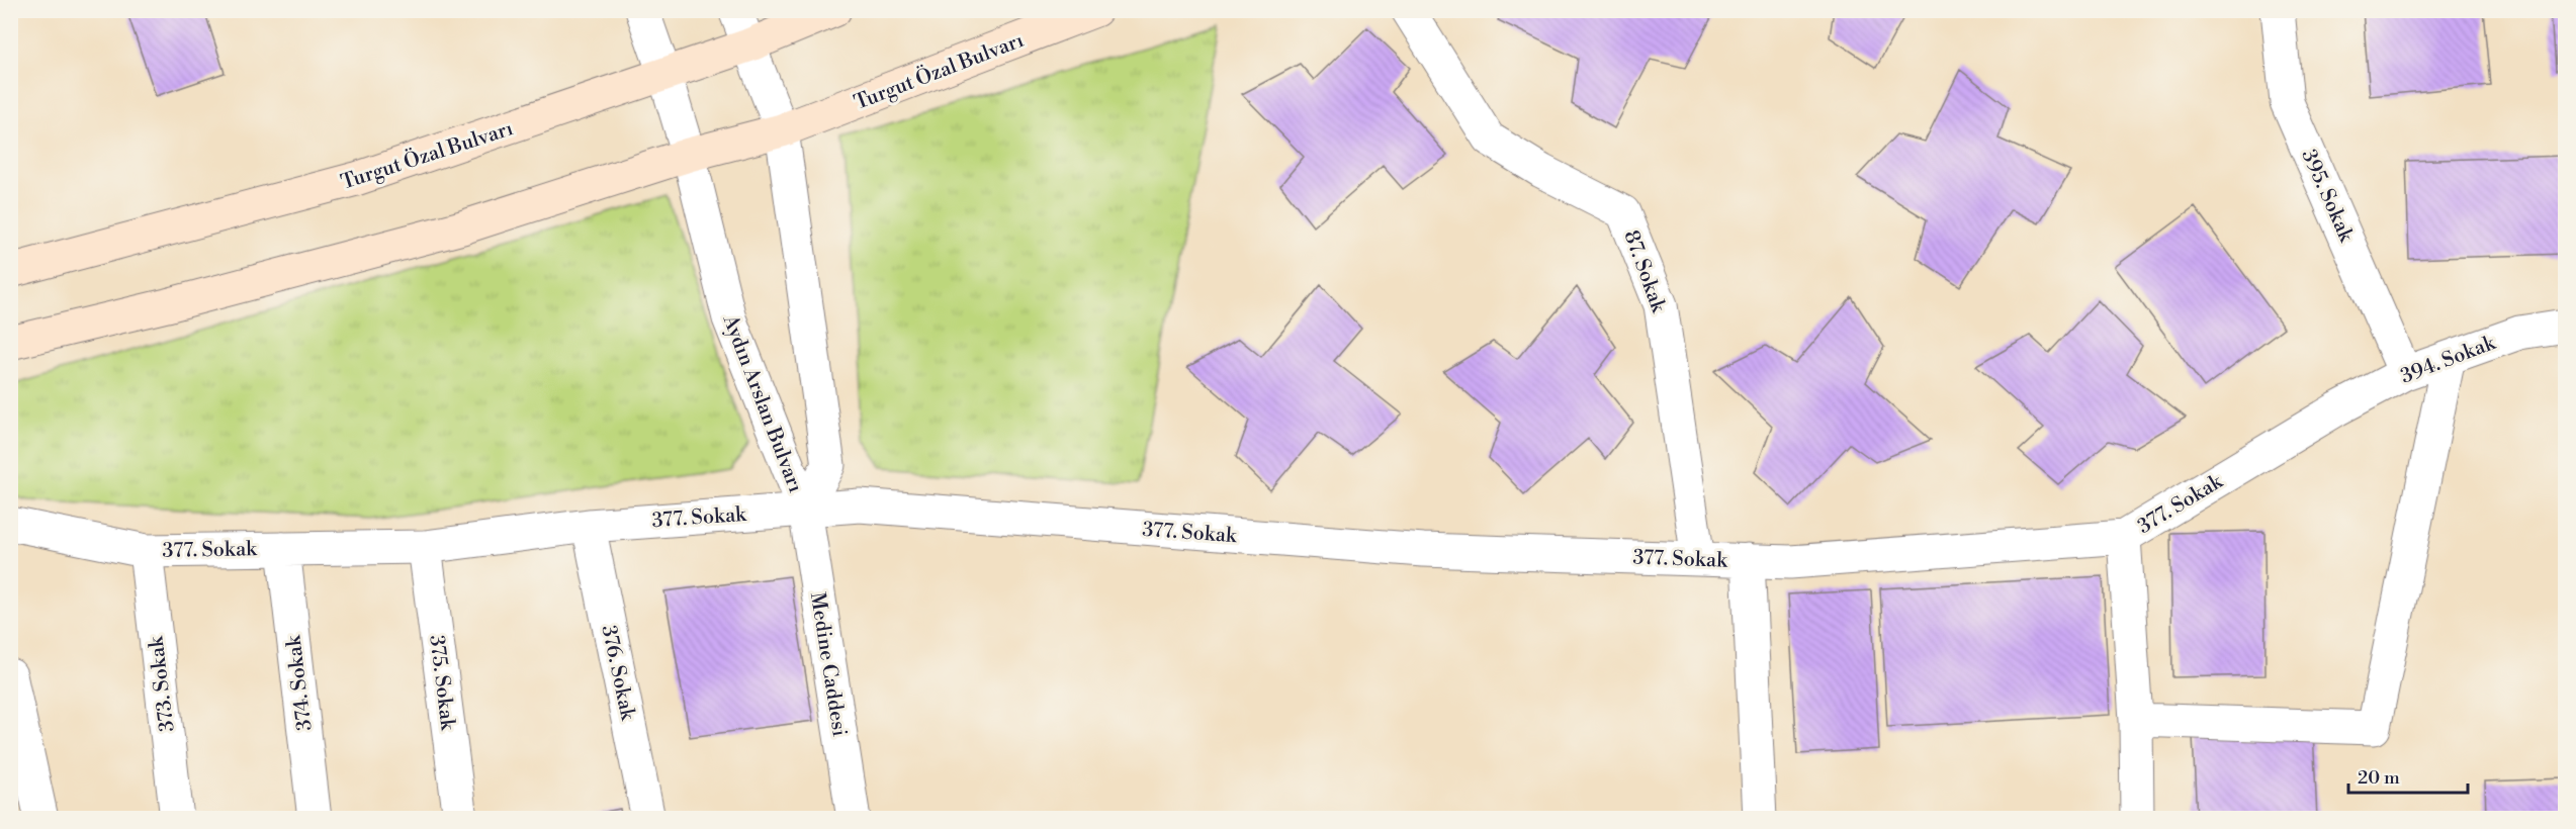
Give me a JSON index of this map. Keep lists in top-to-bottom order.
{
  "streets": {
    "main road": ["Turgut Özal Bulvarı"],
    "street": [
      "395. Sokak",
      "87. Sokak",
      "394. Sokak",
      "Aydın Arslan Bulvarı",
      "377. Sokak",
      "Medine Caddesi",
      "376. Sokak",
      "375. Sokak",
      "374. Sokak",
      "373. Sokak"
    ]
  },
  "crossings": [
    ["Turgut Özal Bulvarı", "Aydın Arslan Bulvarı"],
    ["395. Sokak", "394. Sokak"],
    ["87. Sokak", "377. Sokak"],
    ["394. Sokak", "377. Sokak"],
    ["Aydın Arslan Bulvarı", "377. Sokak"],
    ["Aydın Arslan Bulvarı", "Medine Caddesi"],
    ["377. Sokak", "Medine Caddesi"],
    ["377. Sokak", "376. Sokak"],
    ["377. Sokak", "375. Sokak"],
    ["377. Sokak", "374. Sokak"],
    ["377. Sokak", "373. Sokak"]
  ],
  "scale_bar": "20 m"
}
